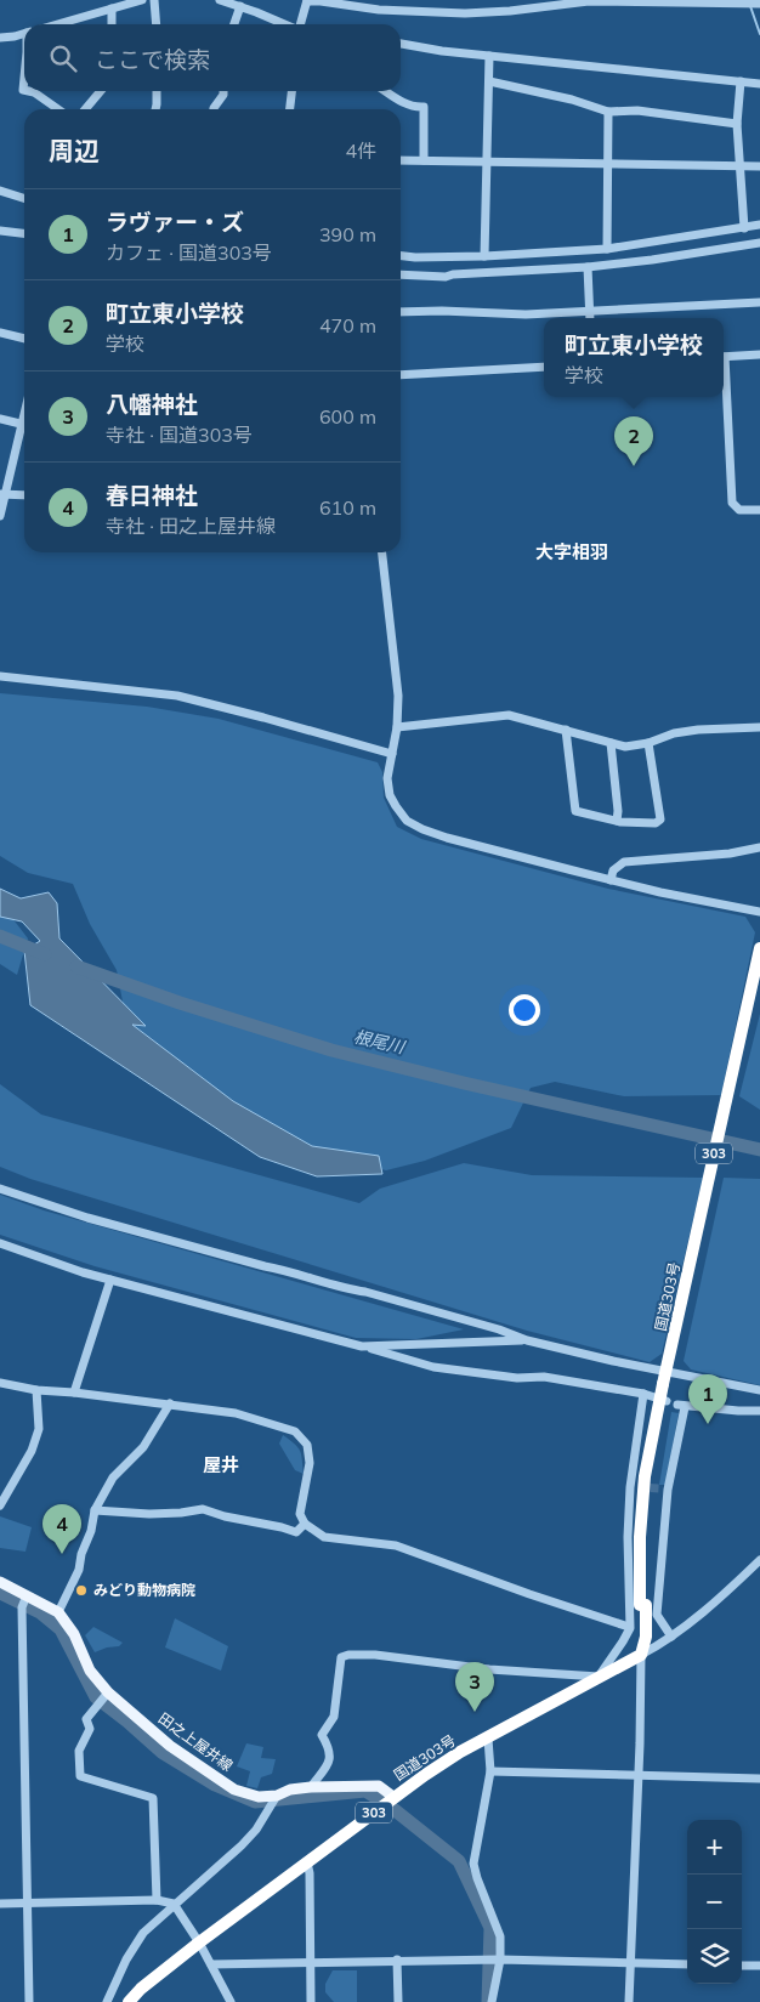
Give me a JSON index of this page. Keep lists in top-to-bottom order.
{
  "streets": {
    "highway": ["303", "国道303号"],
    "main road": ["田之上屋井線"]
  },
  "crossings": [
    ["国道303号", "田之上屋井線"]
  ],
  "districts": ["大字相羽", "屋井"],
  "water": ["根尾川"],
  "places": ["みどり動物病院"],
  "page": {
    "search": "ここで検索",
    "heading": ["周辺", "4件"],
    "list": [
      {
        "mark": "1",
        "name": "ラヴァー・ズ",
        "note": "カフェ · 国道303号",
        "value": "390 m"
      },
      {
        "mark": "2",
        "name": "町立東小学校",
        "note": "学校",
        "value": "470 m"
      },
      {
        "mark": "3",
        "name": "八幡神社",
        "note": "寺社 · 国道303号",
        "value": "600 m"
      },
      {
        "mark": "4",
        "name": "春日神社",
        "note": "寺社 · 田之上屋井線",
        "value": "610 m"
      }
    ],
    "popup": ["町立東小学校", "学校"],
    "pins": [
      "2",
      "1",
      "4",
      "3"
    ],
    "map_buttons": ["+", "−"]
  }
}
